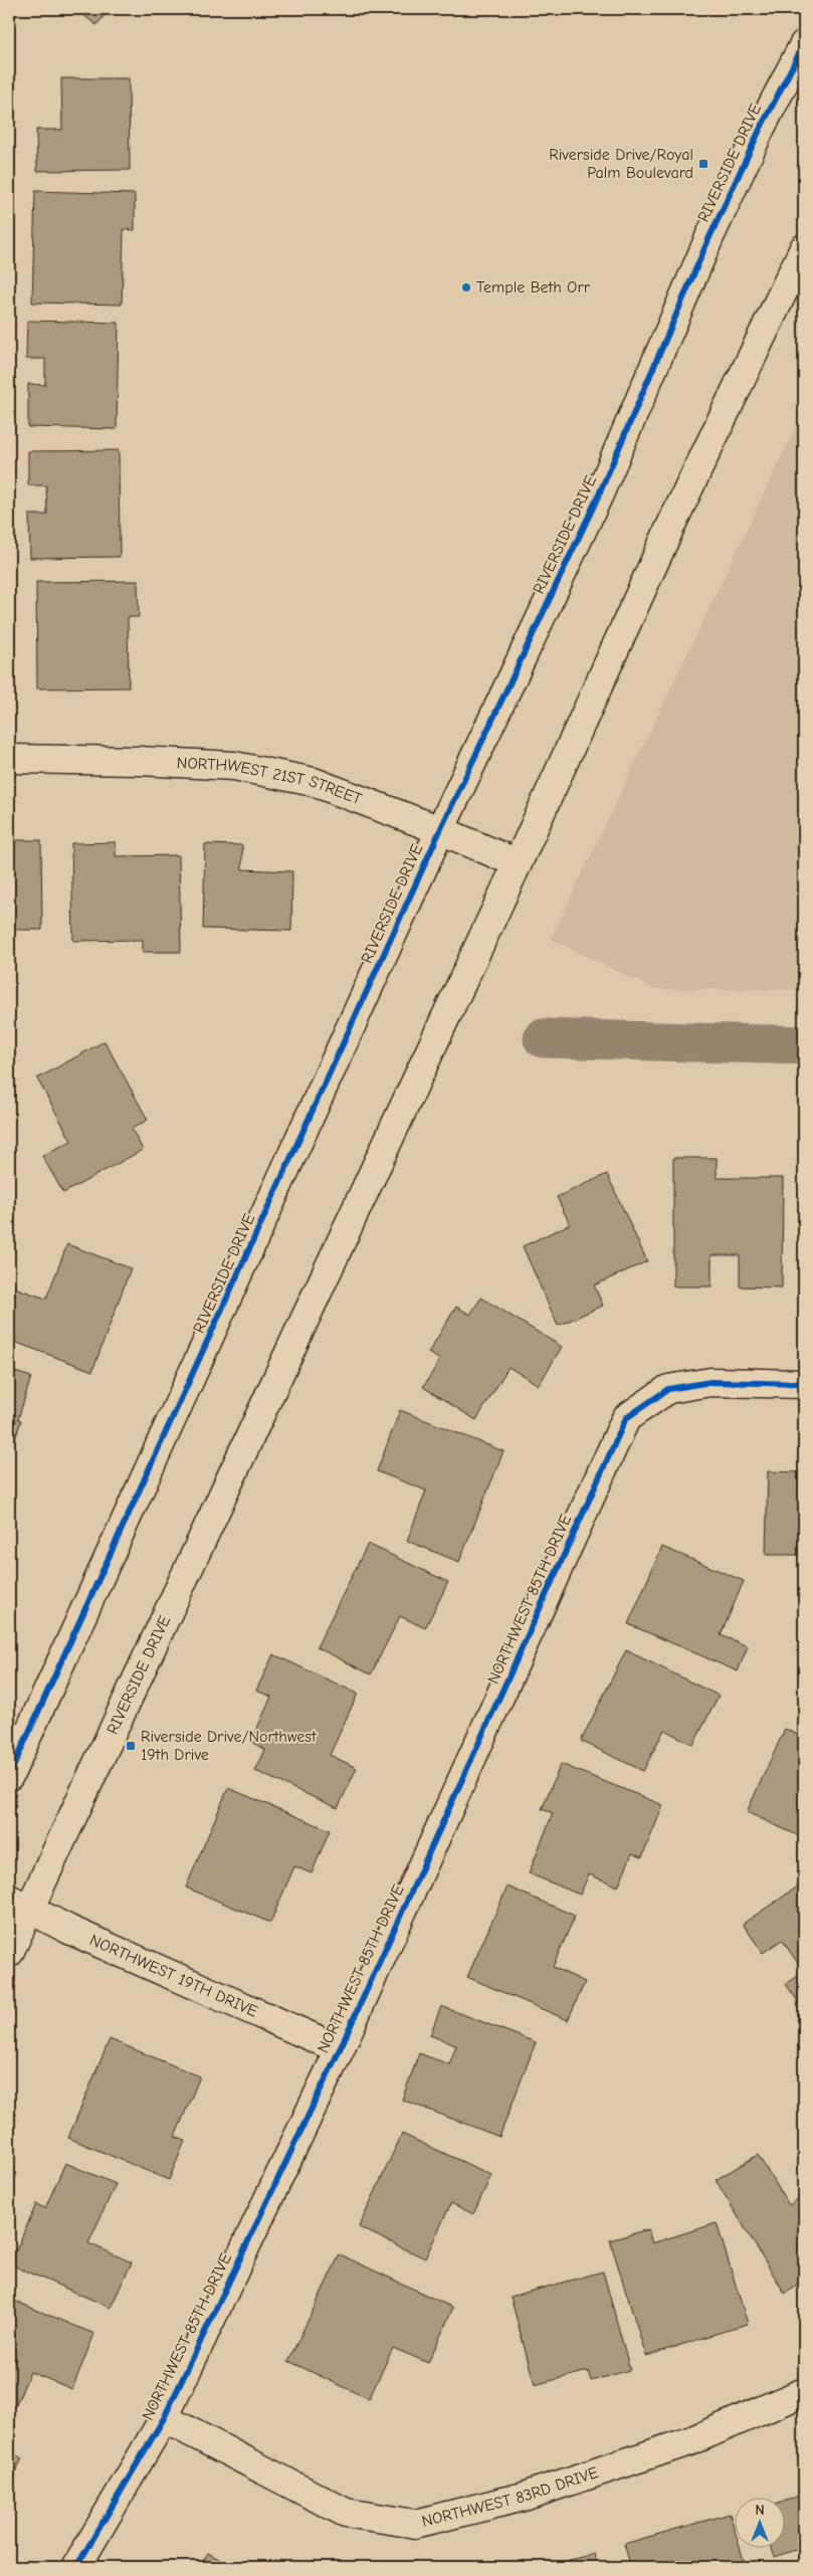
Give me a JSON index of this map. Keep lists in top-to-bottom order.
{
  "streets": {
    "street": [
      "RIVERSIDE DRIVE",
      "NORTHWEST 21ST STREET",
      "NORTHWEST 85TH DRIVE",
      "NORTHWEST 19TH DRIVE",
      "NORTHWEST 83RD DRIVE"
    ]
  },
  "crossings": [
    ["RIVERSIDE DRIVE", "NORTHWEST 21ST STREET"],
    ["RIVERSIDE DRIVE", "NORTHWEST 19TH DRIVE"],
    ["NORTHWEST 85TH DRIVE", "NORTHWEST 19TH DRIVE"],
    ["NORTHWEST 85TH DRIVE", "NORTHWEST 83RD DRIVE"]
  ],
  "places": {
    "transit": ["Riverside Drive/Royal Palm Boulevard", "Riverside Drive/Northwest 19th Drive"],
    "other": ["Temple Beth Orr"]
  },
  "north": "top"
}
